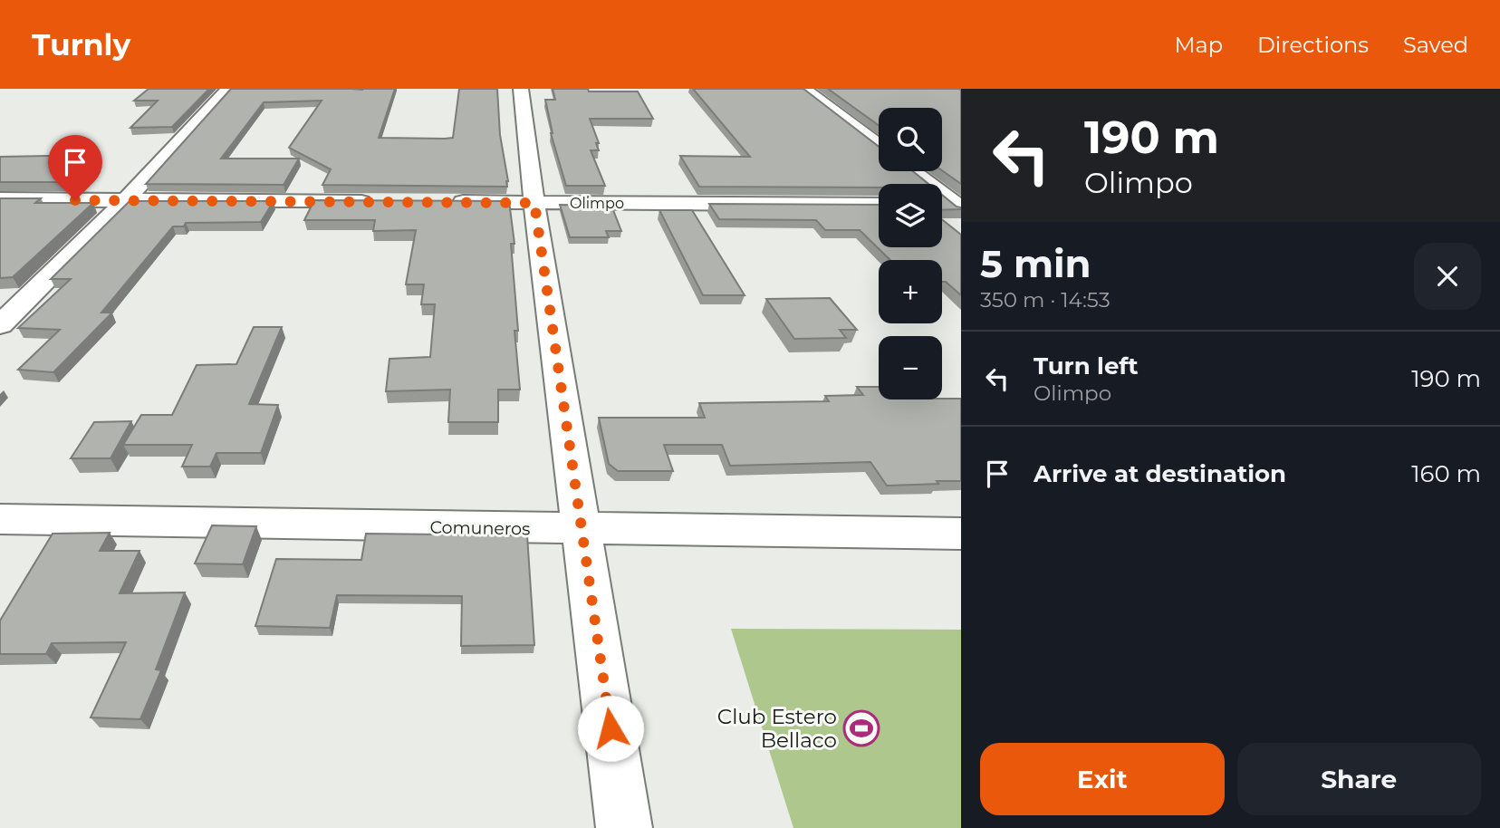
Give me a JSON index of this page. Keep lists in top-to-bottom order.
{
  "streets": {
    "street": ["Olimpo", "Comuneros"]
  },
  "places": {
    "sports": ["Club Estero Bellaco"]
  },
  "page": {
    "header": "Turnly",
    "nav": ["Map", "Directions", "Saved"],
    "turn": ["190 m", "Olimpo"],
    "map_buttons": ["+", "−"],
    "heading": ["5 min", "350 m · 14:53"],
    "list": [
      {
        "name": "Turn left",
        "note": "Olimpo",
        "value": "190 m"
      },
      {
        "name": "Arrive at destination",
        "value": "160 m"
      }
    ],
    "buttons": ["Exit", "Share"]
  }
}
